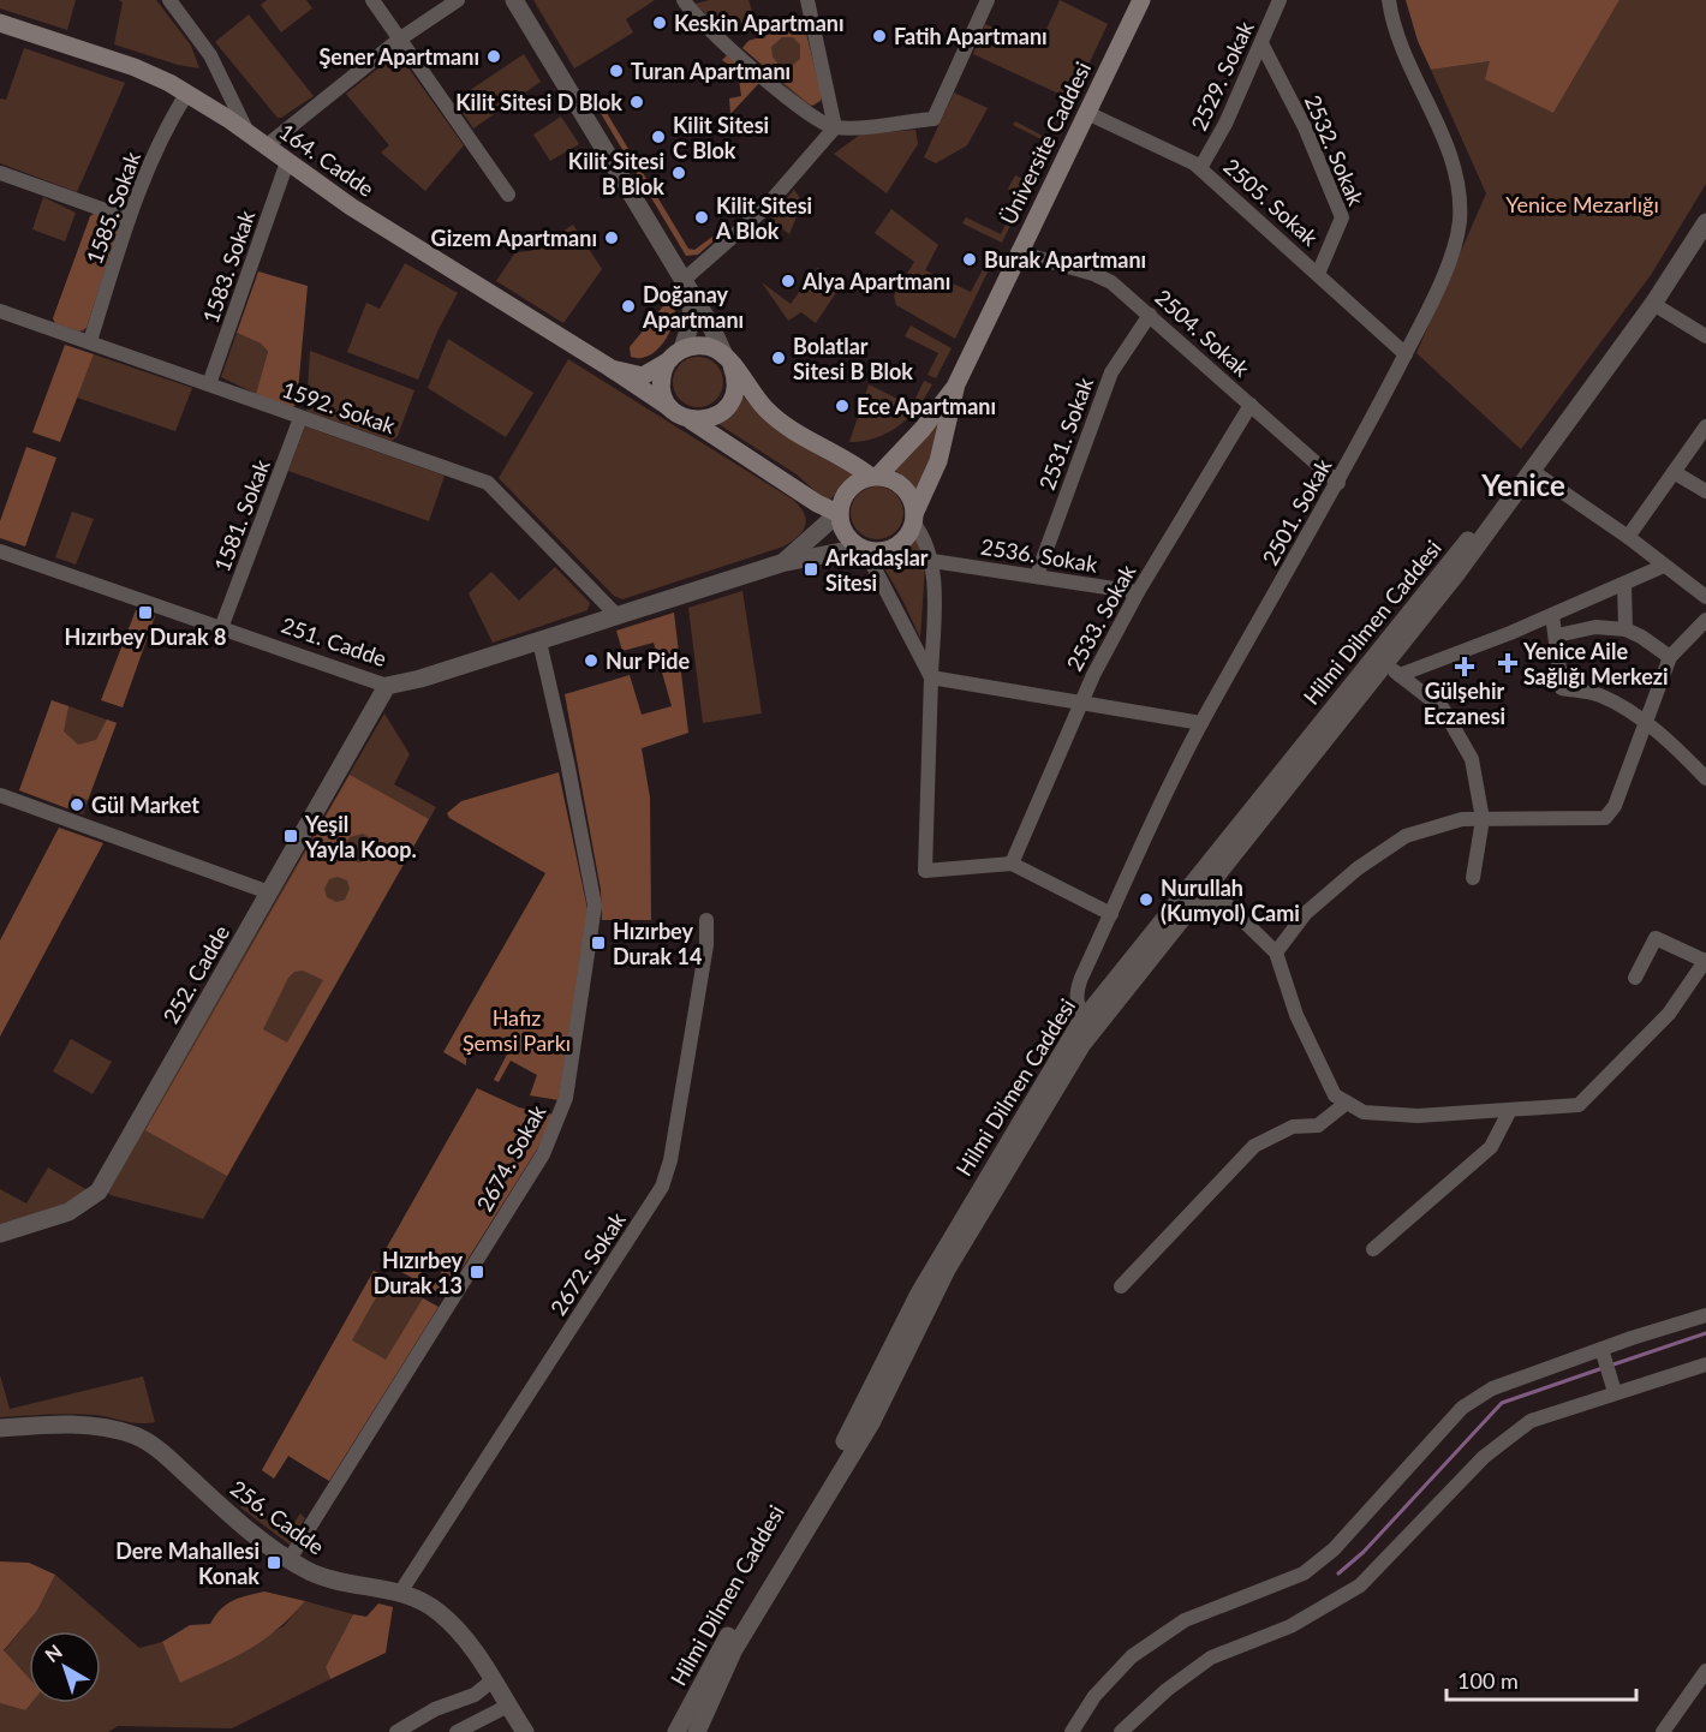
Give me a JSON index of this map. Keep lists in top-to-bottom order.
{
  "streets": {
    "main road": ["Üniversite Caddesi", "164. Cadde"],
    "street": [
      "2529. Sokak",
      "2532. Sokak",
      "2505. Sokak",
      "1585. Sokak",
      "1583. Sokak",
      "2504. Sokak",
      "1592. Sokak",
      "2531. Sokak",
      "2501. Sokak",
      "1581. Sokak",
      "2536. Sokak",
      "2533. Sokak",
      "Hilmi Dilmen Caddesi",
      "251. Cadde",
      "252. Cadde",
      "2674. Sokak",
      "2672. Sokak",
      "256. Cadde"
    ]
  },
  "crossings": [
    ["2529. Sokak", "2532. Sokak"],
    ["2529. Sokak", "2505. Sokak"],
    ["Üniversite Caddesi", "2505. Sokak"],
    ["Üniversite Caddesi", "2504. Sokak"],
    ["Üniversite Caddesi", "251. Cadde"],
    ["2532. Sokak", "2505. Sokak"],
    ["164. Cadde", "1585. Sokak"],
    ["164. Cadde", "1583. Sokak"],
    ["2505. Sokak", "2501. Sokak"],
    ["1585. Sokak", "1592. Sokak"],
    ["1583. Sokak", "1592. Sokak"],
    ["2504. Sokak", "2531. Sokak"],
    ["2504. Sokak", "2501. Sokak"],
    ["2504. Sokak", "2533. Sokak"],
    ["1592. Sokak", "1581. Sokak"],
    ["1592. Sokak", "251. Cadde"],
    ["2531. Sokak", "2536. Sokak"],
    ["2501. Sokak", "Hilmi Dilmen Caddesi"],
    ["1581. Sokak", "251. Cadde"],
    ["2536. Sokak", "2533. Sokak"],
    ["251. Cadde", "252. Cadde"],
    ["251. Cadde", "2674. Sokak"],
    ["2674. Sokak", "256. Cadde"],
    ["2672. Sokak", "256. Cadde"]
  ],
  "districts": ["Yenice"],
  "parks": ["Yenice Mezarlığı", "Hafız Şemsi Parkı"],
  "places": {
    "other": [
      "Keskin Apartmanı",
      "Fatih Apartmanı",
      "Şener Apartmanı",
      "Turan Apartmanı",
      "Kilit Sitesi D Blok",
      "Kilit Sitesi C Blok",
      "Kilit Sitesi B Blok",
      "Kilit Sitesi A Blok",
      "Gizem Apartmanı",
      "Burak Apartmanı",
      "Alya Apartmanı",
      "Doğanay Apartmanı",
      "Bolatlar Sitesi B Blok",
      "Ece Apartmanı",
      "Nur Pide",
      "Gül Market",
      "Nurullah (Kumyol) Cami"
    ],
    "transit": [
      "Arkadaşlar Sitesi",
      "Hızırbey Durak 8",
      "Yeşil Yayla Koop.",
      "Hızırbey Durak 14",
      "Hızırbey Durak 13",
      "Dere Mahallesi Konak"
    ],
    "health": ["Yenice Aile Sağlığı Merkezi", "Gülşehir Eczanesi"]
  },
  "scale_bar": "100 m",
  "north": "top left"
}
